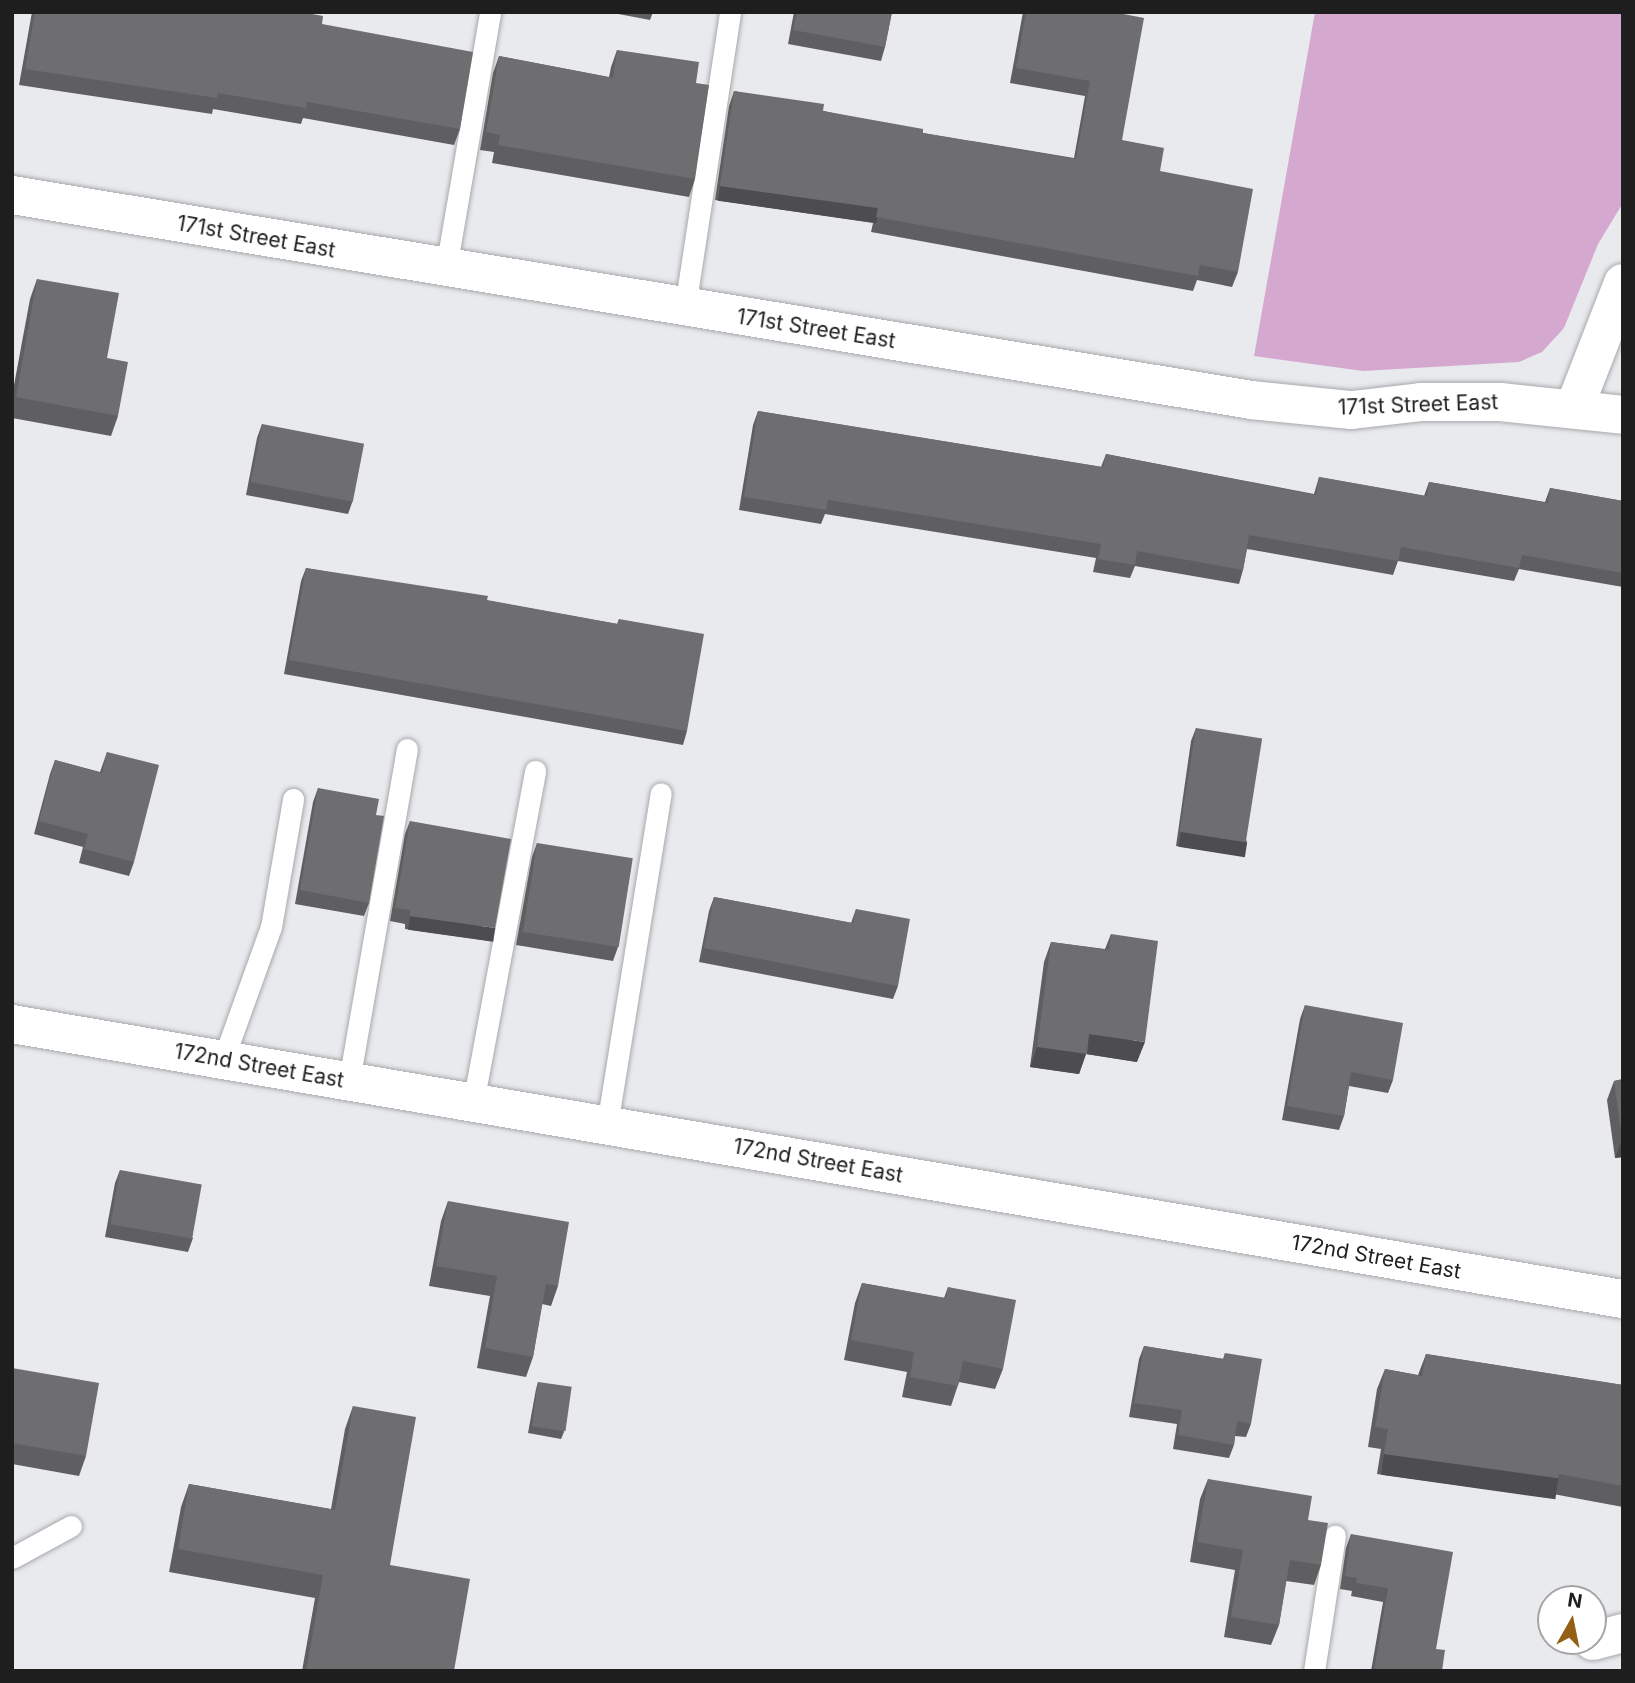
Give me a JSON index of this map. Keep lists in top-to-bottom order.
{
  "streets": {
    "street": ["171st Street East", "172nd Street East"]
  },
  "north": "top"
}
